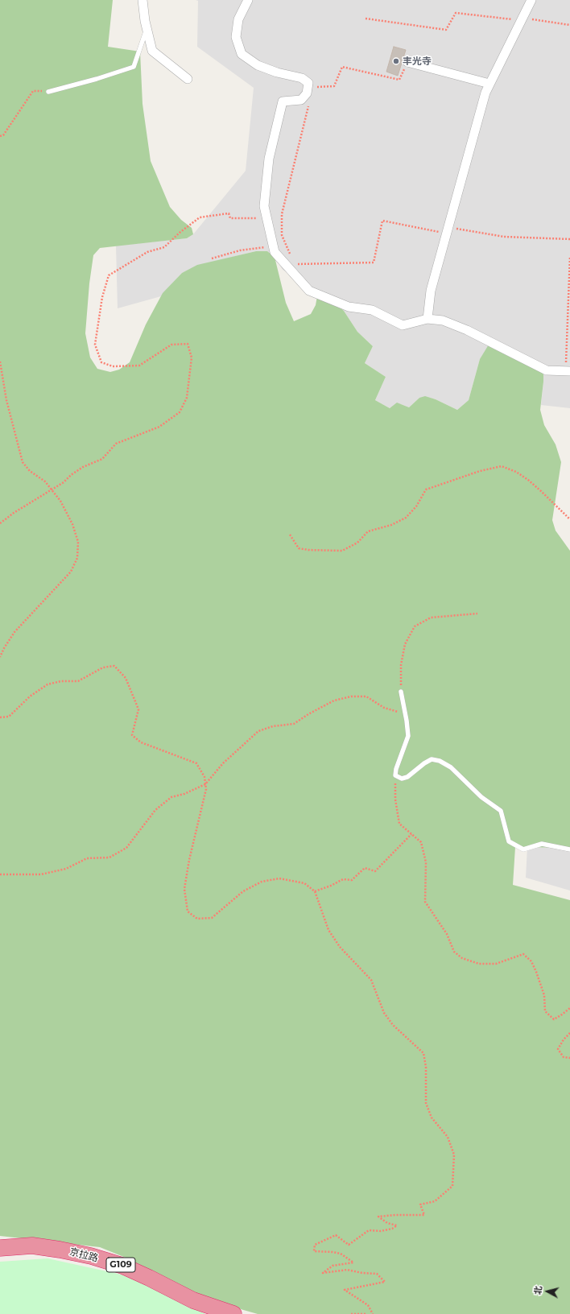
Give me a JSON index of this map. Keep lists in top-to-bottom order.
{
  "streets": {
    "highway": ["京拉路", "G109"]
  },
  "places": ["丰光寺"],
  "north": "left"
}
